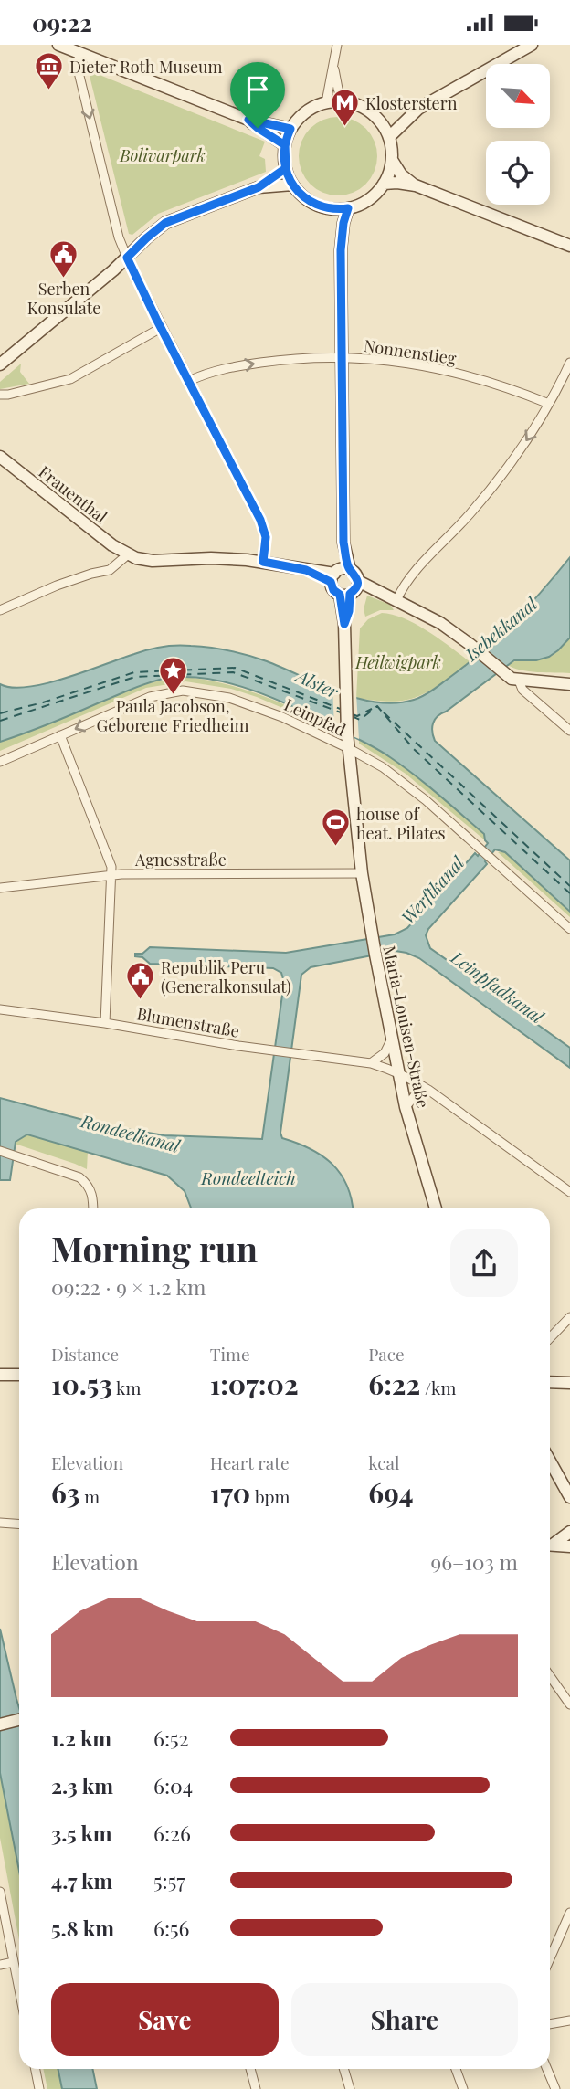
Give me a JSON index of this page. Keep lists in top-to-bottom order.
{
  "streets": {
    "main road": ["Frauenthal", "Maria-Louisen-Straße"],
    "street": [
      "Nonnenstieg",
      "Leinpfad",
      "Agnesstraße",
      "Blumenstraße"
    ]
  },
  "crossings": [
    ["Leinpfad", "Maria-Louisen-Straße"],
    ["Agnesstraße", "Maria-Louisen-Straße"],
    ["Blumenstraße", "Maria-Louisen-Straße"]
  ],
  "one_way": ["Nonnenstieg", "Leinpfad"],
  "water": [
    "Isebekkanal",
    "Alster",
    "Werftkanal",
    "Leinpfadkanal",
    "Rondeelkanal",
    "Rondeelteich"
  ],
  "parks": ["Bolivarpark", "Heilwigpark"],
  "places": {
    "museum": ["Dieter Roth Museum"],
    "metro station": ["Klosterstern"],
    "public building": ["Serben Konsulate", "Republik Peru (Generalkonsulat)"],
    "place": ["Paula Jacobson, Geborene Friedheim"],
    "sports": ["house of heat. Pilates"]
  },
  "north": "bottom right",
  "page": {
    "status": "09:22",
    "heading": ["Morning run", "09:22 · 9 × 1.2 km"],
    "stats": [
      ["Distance", "10.53 km"],
      ["Time", "1:07:02"],
      ["Pace", "6:22 /km"],
      ["Elevation", "63 m"],
      ["Heart rate", "170 bpm"],
      ["kcal", "694"]
    ],
    "chart": ["Elevation", "96–103 m"],
    "list": [
      {
        "name": "1.2 km",
        "note": "6:52"
      },
      {
        "name": "2.3 km",
        "note": "6:04"
      },
      {
        "name": "3.5 km",
        "note": "6:26"
      },
      {
        "name": "4.7 km",
        "note": "5:57"
      },
      {
        "name": "5.8 km",
        "note": "6:56"
      }
    ],
    "buttons": ["Save", "Share"]
  }
}
